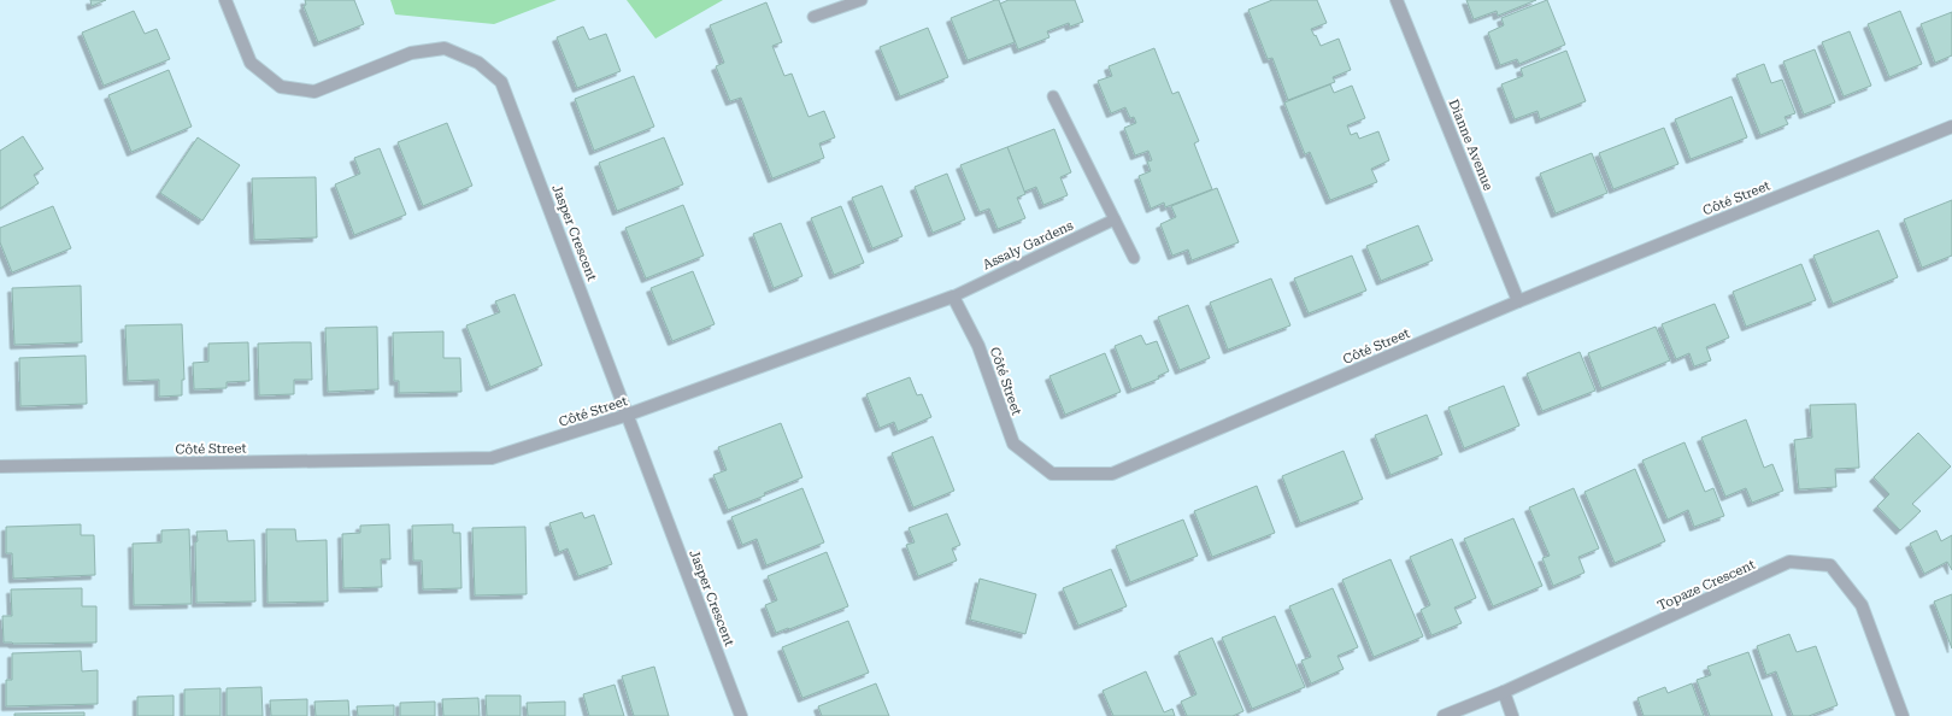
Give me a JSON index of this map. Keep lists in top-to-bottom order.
{
  "streets": {
    "street": [
      "Dianne Avenue",
      "Côté Street",
      "Jasper Crescent",
      "Topaze Crescent"
    ],
    "lane": ["Assaly Gardens"]
  },
  "crossings": [
    ["Dianne Avenue", "Côté Street"],
    ["Côté Street", "Jasper Crescent"],
    ["Côté Street", "Assaly Gardens"]
  ]
}
